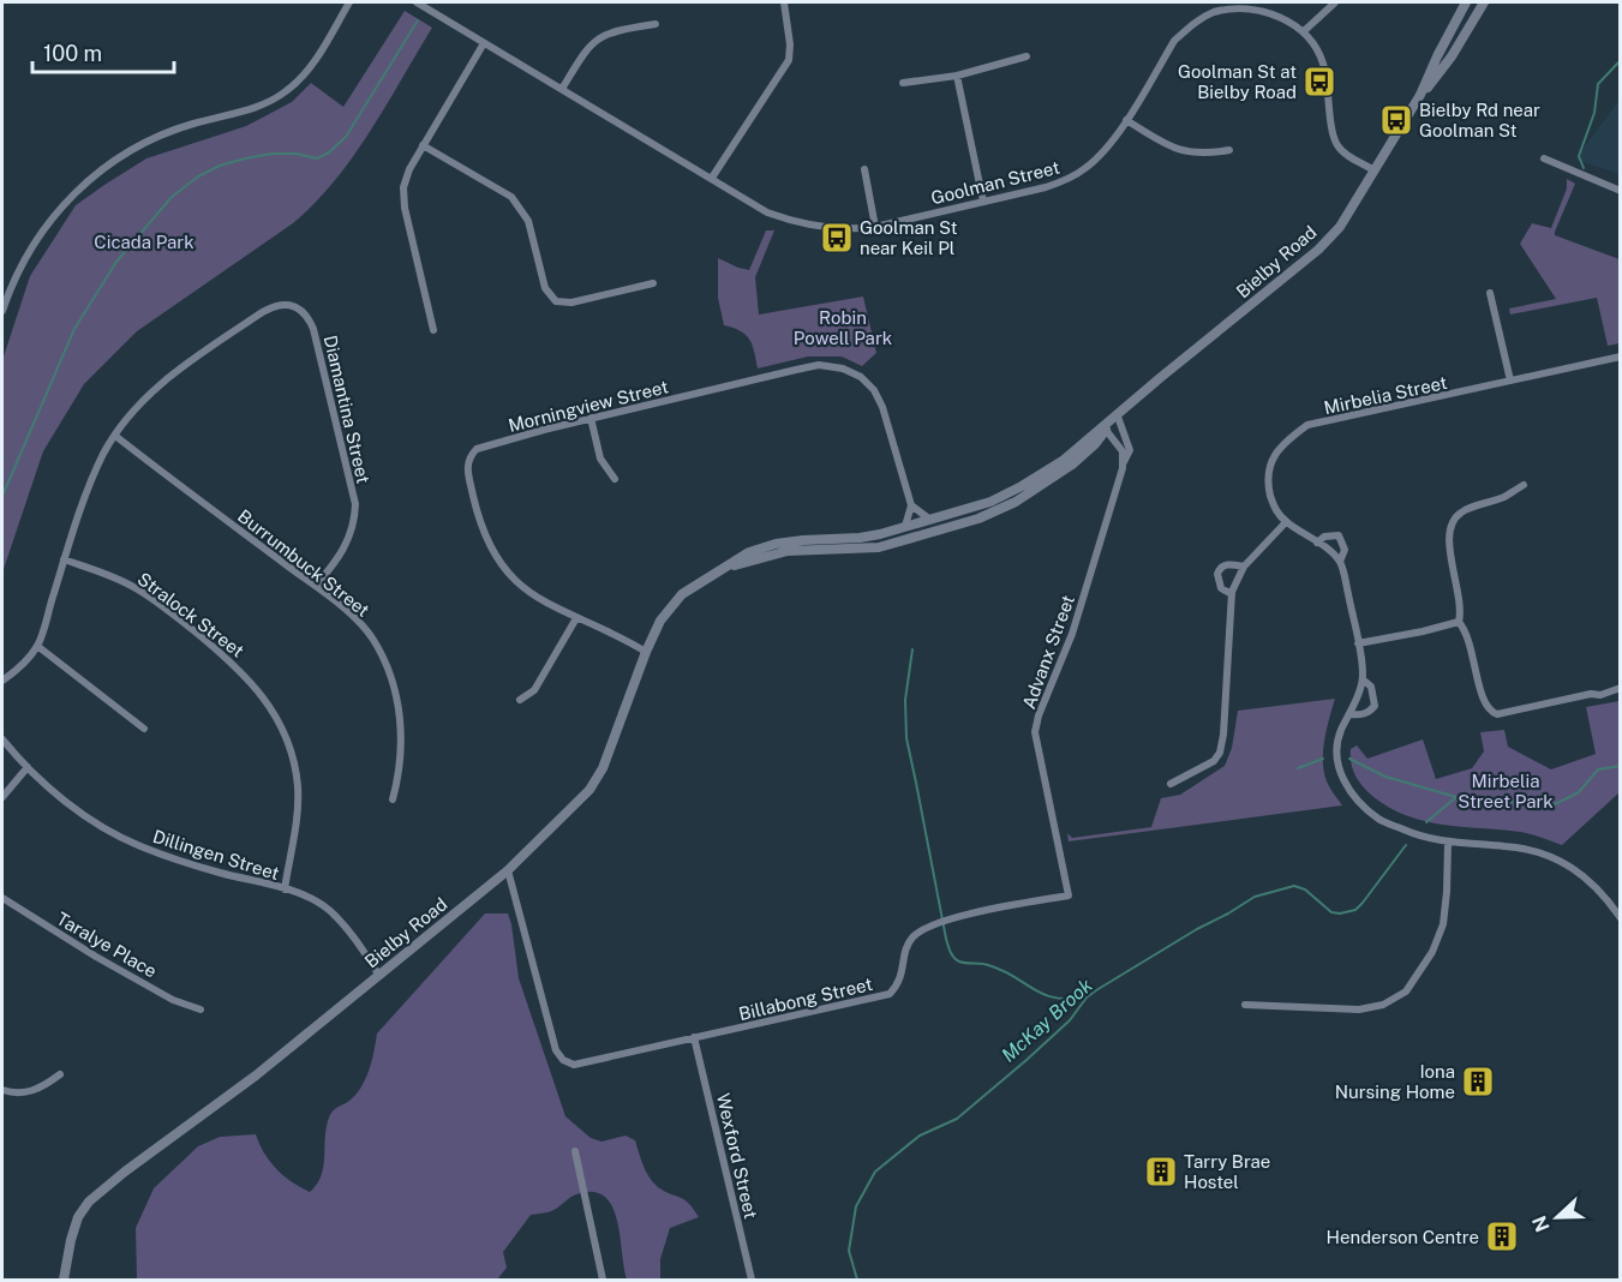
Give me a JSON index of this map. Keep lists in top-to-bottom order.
{
  "streets": {
    "street": [
      "Goolman Street",
      "Bielby Road",
      "Mirbelia Street",
      "Morningview Street",
      "Diamantina Street",
      "Burrumbuck Street",
      "Stralock Street",
      "Advanx Street",
      "Dillingen Street",
      "Taralye Place",
      "Billabong Street",
      "Wexford Street"
    ]
  },
  "crossings": [
    ["Goolman Street", "Bielby Road"],
    ["Bielby Road", "Morningview Street"],
    ["Bielby Road", "Advanx Street"],
    ["Bielby Road", "Dillingen Street"],
    ["Bielby Road", "Billabong Street"],
    ["Diamantina Street", "Burrumbuck Street"],
    ["Diamantina Street", "Stralock Street"],
    ["Stralock Street", "Dillingen Street"],
    ["Advanx Street", "Billabong Street"],
    ["Billabong Street", "Wexford Street"]
  ],
  "water": ["McKay Brook"],
  "parks": ["Cicada Park", "Robin Powell Park", "Mirbelia Street Park"],
  "places": {
    "bus stop": ["Goolman St at Bielby Road", "Bielby Rd near Goolman St", "Goolman St near Keil Pl"],
    "building": ["Iona Nursing Home", "Tarry Brae Hostel", "Henderson Centre"]
  },
  "scale_bar": "100 m",
  "north": "left"
}
